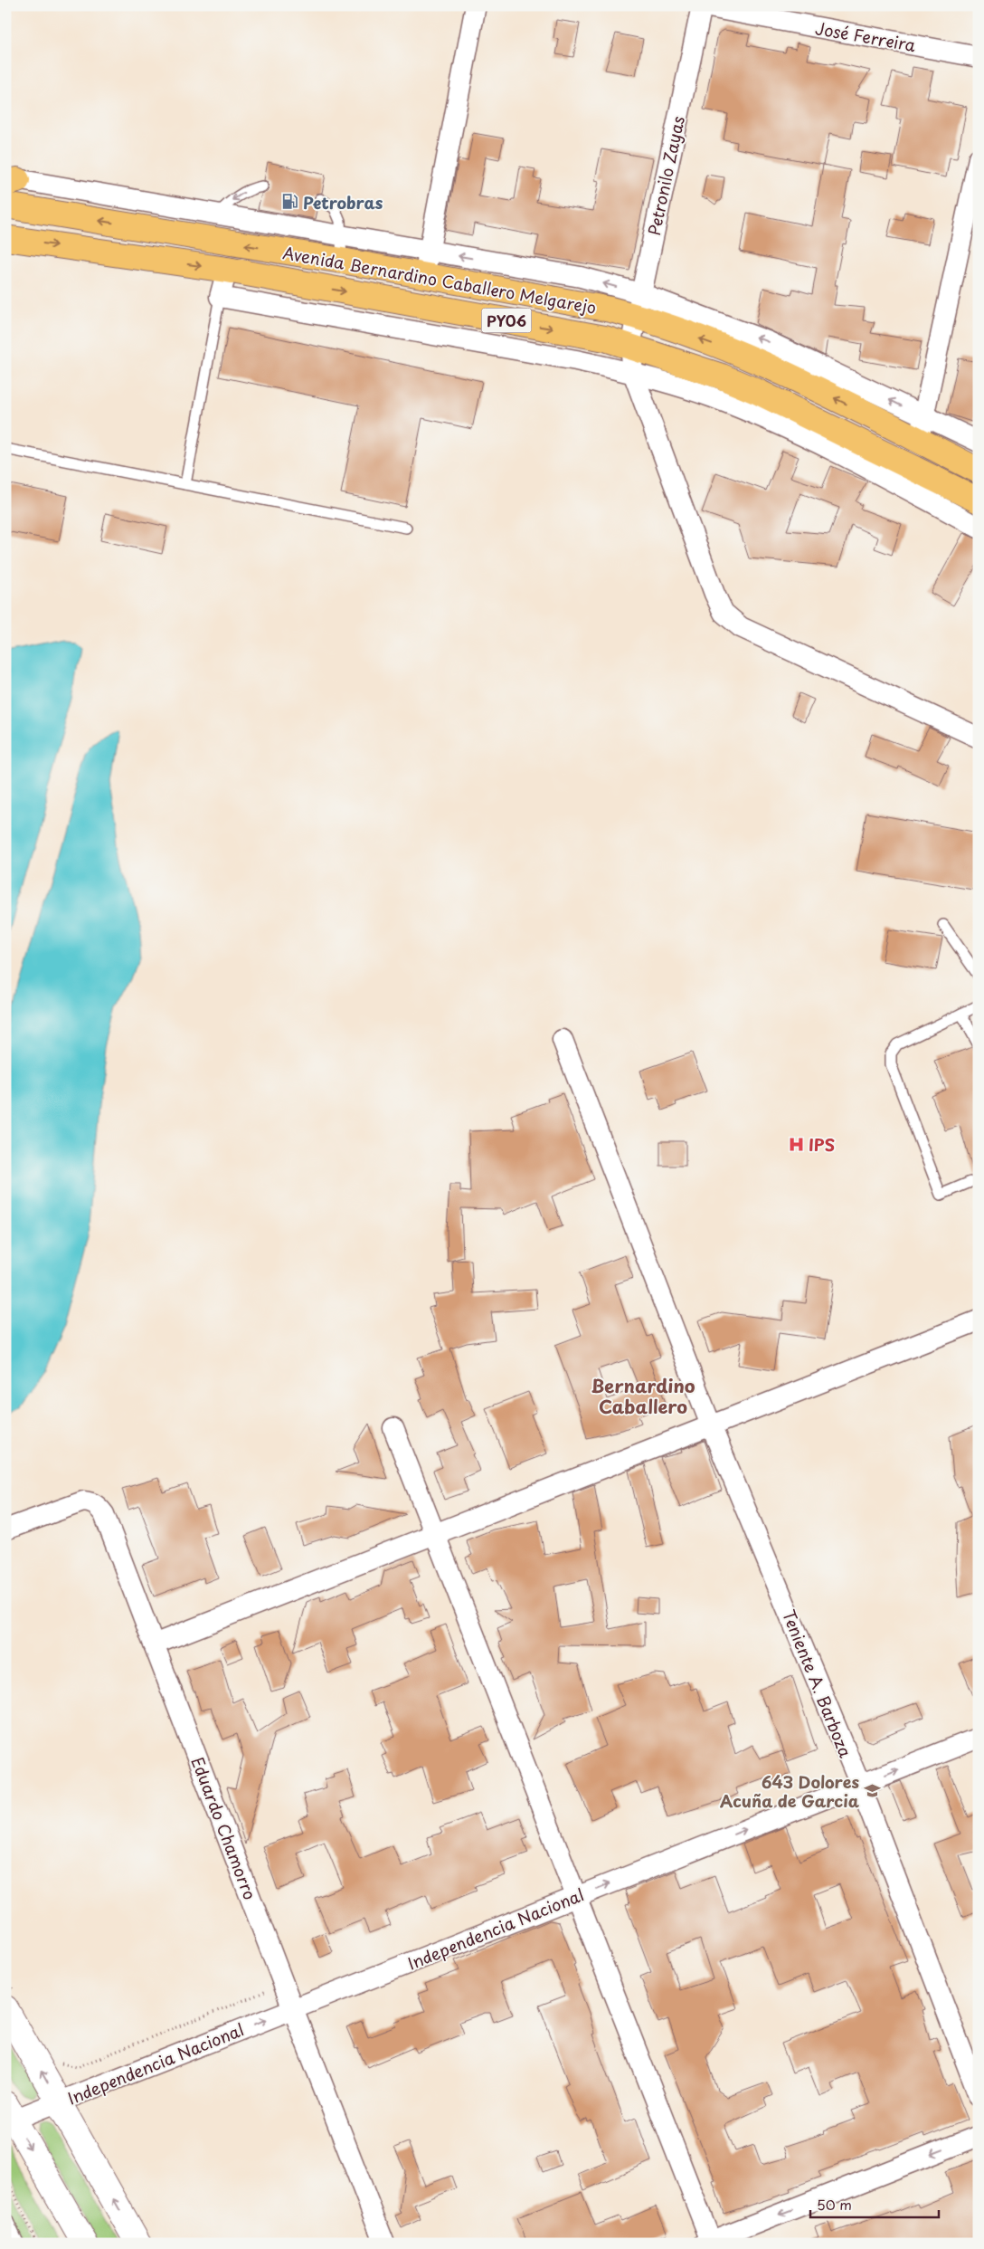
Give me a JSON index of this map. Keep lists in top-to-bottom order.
{
  "streets": {
    "highway": ["Avenida Bernardino Caballero Melgarejo", "PY06"],
    "street": [
      "José Ferreira",
      "Petronilo Zayas",
      "Teniente A. Barboza",
      "Eduardo Chamorro",
      "Independencia Nacional"
    ]
  },
  "crossings": [
    ["José Ferreira", "Petronilo Zayas"],
    ["Petronilo Zayas", "Avenida Bernardino Caballero Melgarejo"],
    ["Teniente A. Barboza", "Independencia Nacional"],
    ["Eduardo Chamorro", "Independencia Nacional"]
  ],
  "one_way": ["Independencia Nacional"],
  "districts": ["Bernardino Caballero"],
  "places": {
    "fuel station": ["Petrobras"],
    "hospital": ["IPS"],
    "school or university": ["643 Dolores Acuña de Garcia"]
  },
  "scale_bar": "50 m"
}
